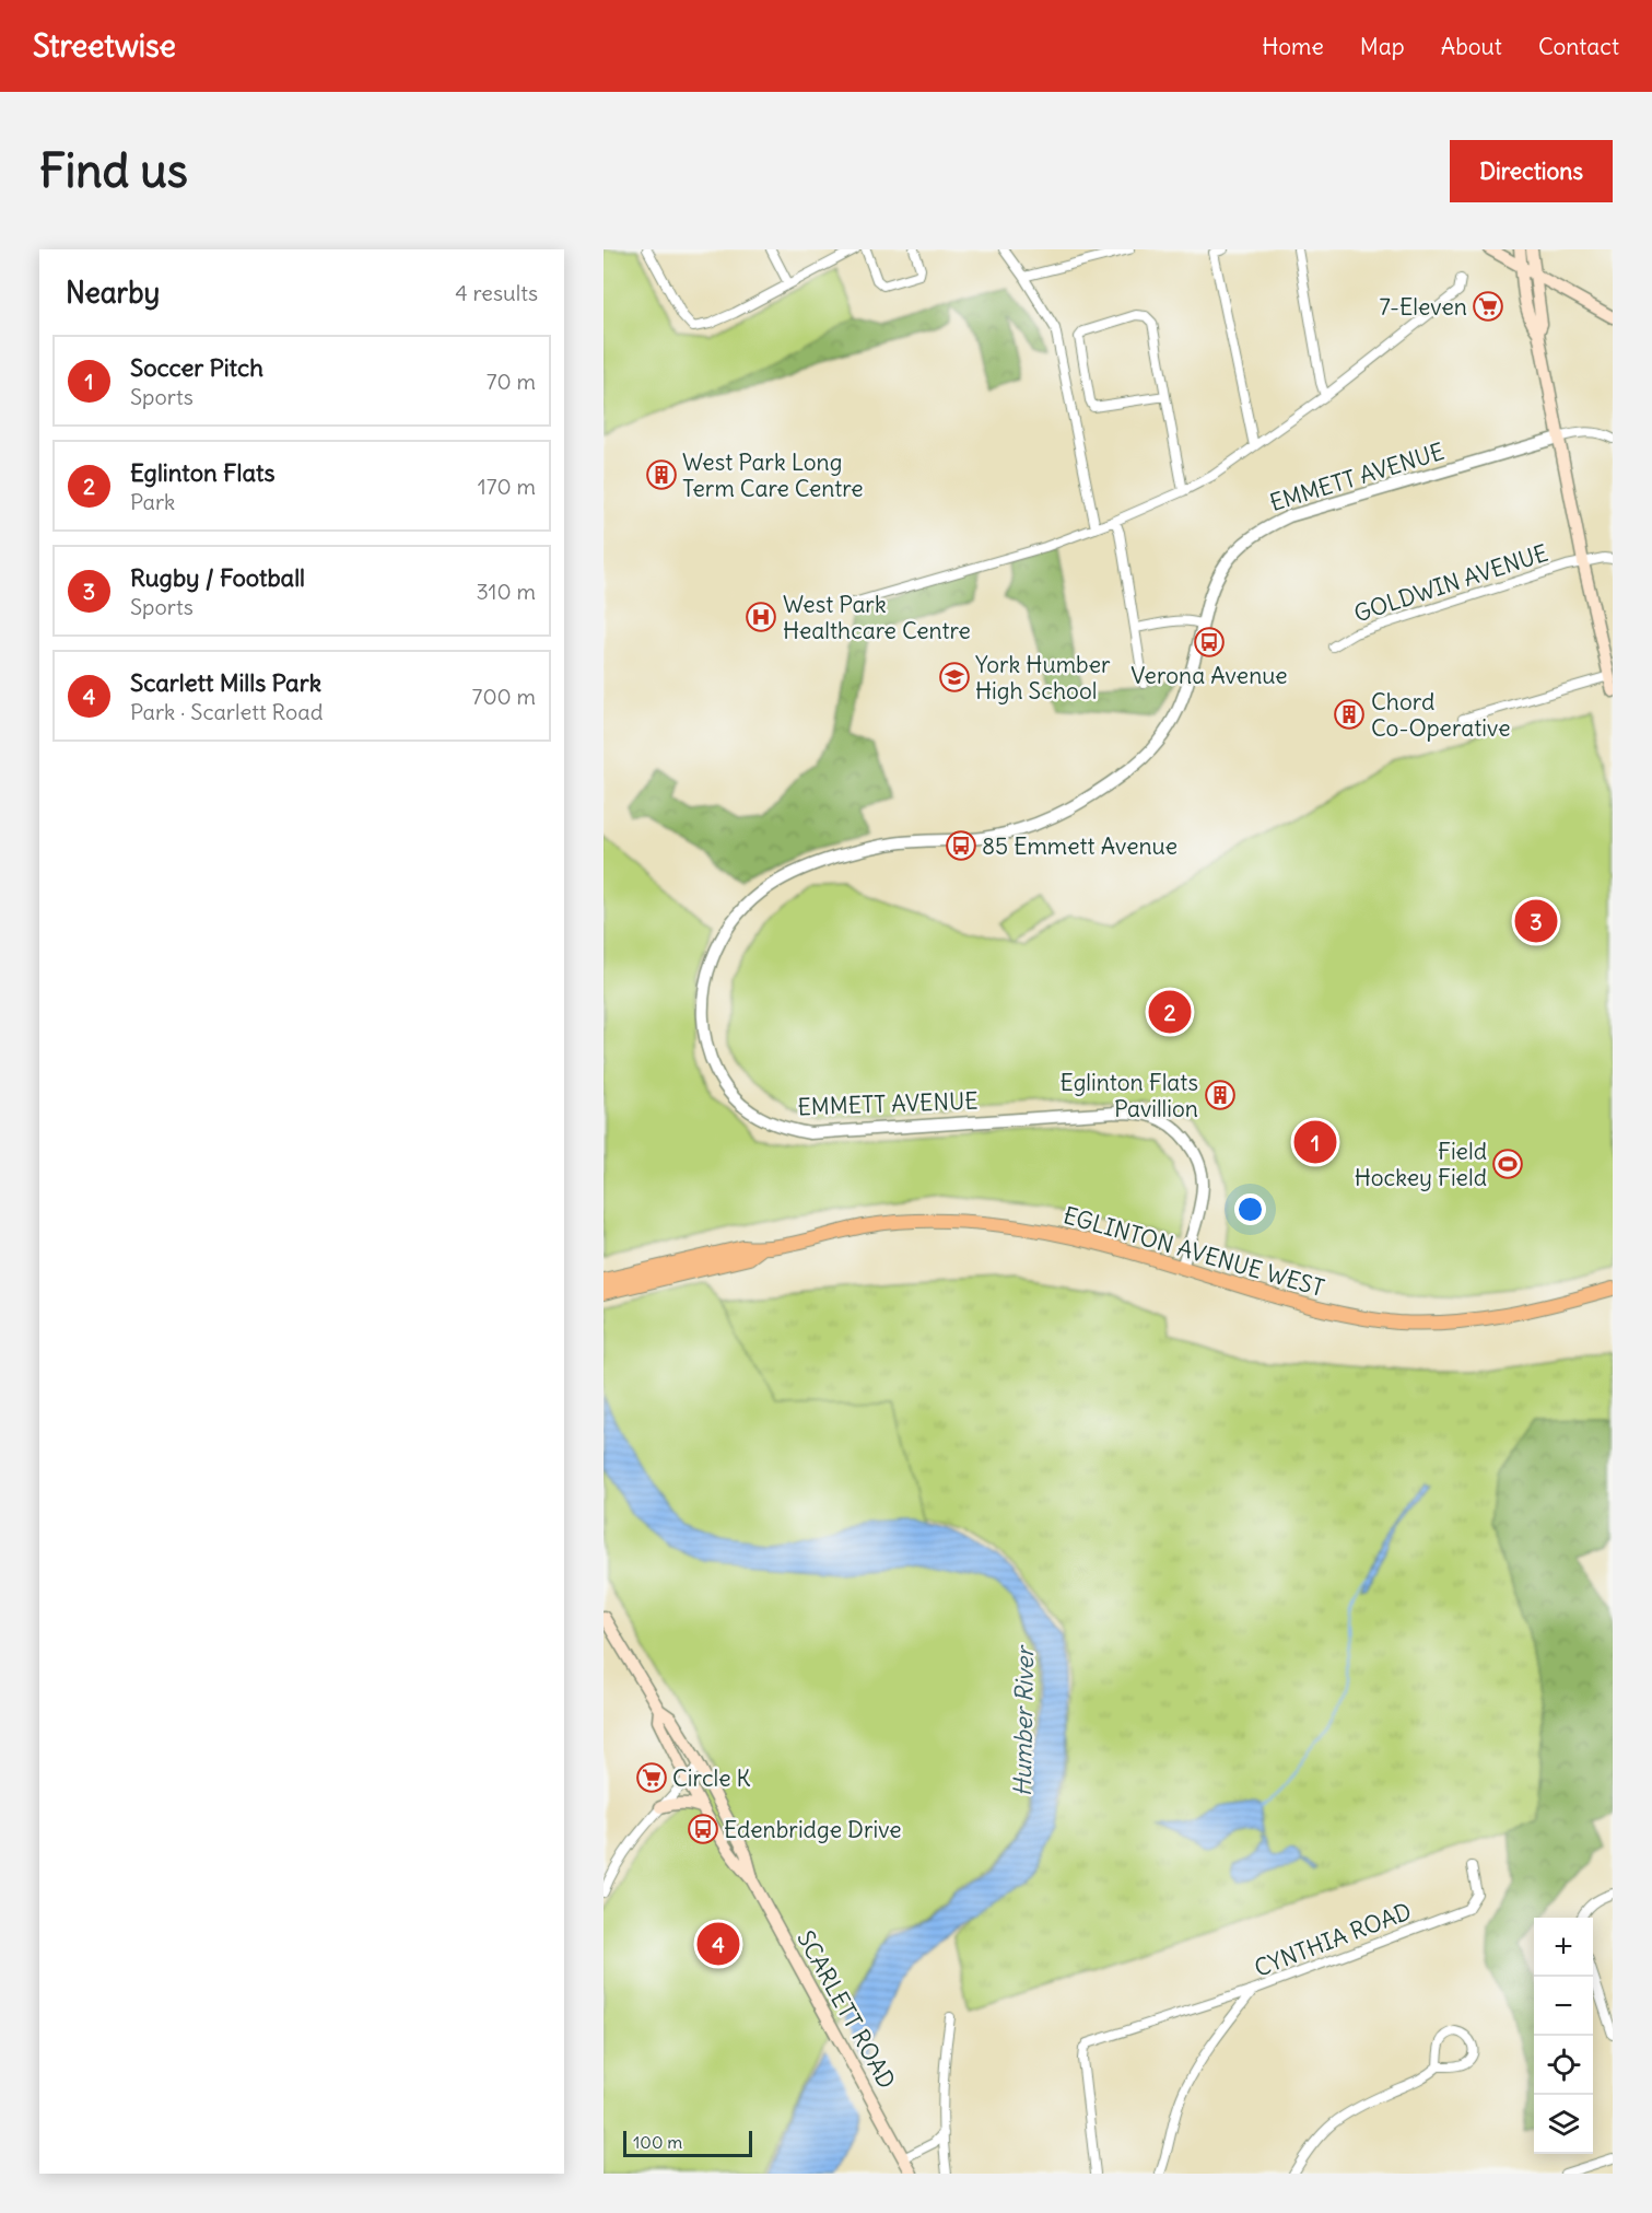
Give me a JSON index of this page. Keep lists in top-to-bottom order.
{
  "streets": {
    "main road": ["EGLINTON AVENUE WEST", "SCARLETT ROAD"],
    "street": ["EMMETT AVENUE", "GOLDWIN AVENUE", "CYNTHIA ROAD"]
  },
  "crossings": [
    ["EMMETT AVENUE", "EGLINTON AVENUE WEST"]
  ],
  "water": ["Humber River"],
  "places": {
    "supermarket": ["7-Eleven", "Circle K"],
    "building": ["West Park Long Term Care Centre", "Chord Co-Operative", "Eglinton Flats Pavillion"],
    "hospital": ["West Park Healthcare Centre"],
    "bus stop": ["Verona Avenue", "85 Emmett Avenue", "Edenbridge Drive"],
    "school or university": ["York Humber High School"],
    "sports": ["Field Hockey Field"]
  },
  "scale_bar": "100 m",
  "page": {
    "header": "Streetwise",
    "nav": [
      "Home",
      "Map",
      "About",
      "Contact"
    ],
    "buttons": "Directions",
    "title": "Find us",
    "heading": ["Nearby", "4 results"],
    "list": [
      {
        "mark": "1",
        "name": "Soccer Pitch",
        "note": "Sports",
        "value": "70 m"
      },
      {
        "mark": "2",
        "name": "Eglinton Flats",
        "note": "Park",
        "value": "170 m"
      },
      {
        "mark": "3",
        "name": "Rugby / Football",
        "note": "Sports",
        "value": "310 m"
      },
      {
        "mark": "4",
        "name": "Scarlett Mills Park",
        "note": "Park · Scarlett Road",
        "value": "700 m"
      }
    ],
    "pins": [
      "3",
      "2",
      "1",
      "4"
    ],
    "map_buttons": ["+", "−"],
    "scale": "100 m"
  }
}
